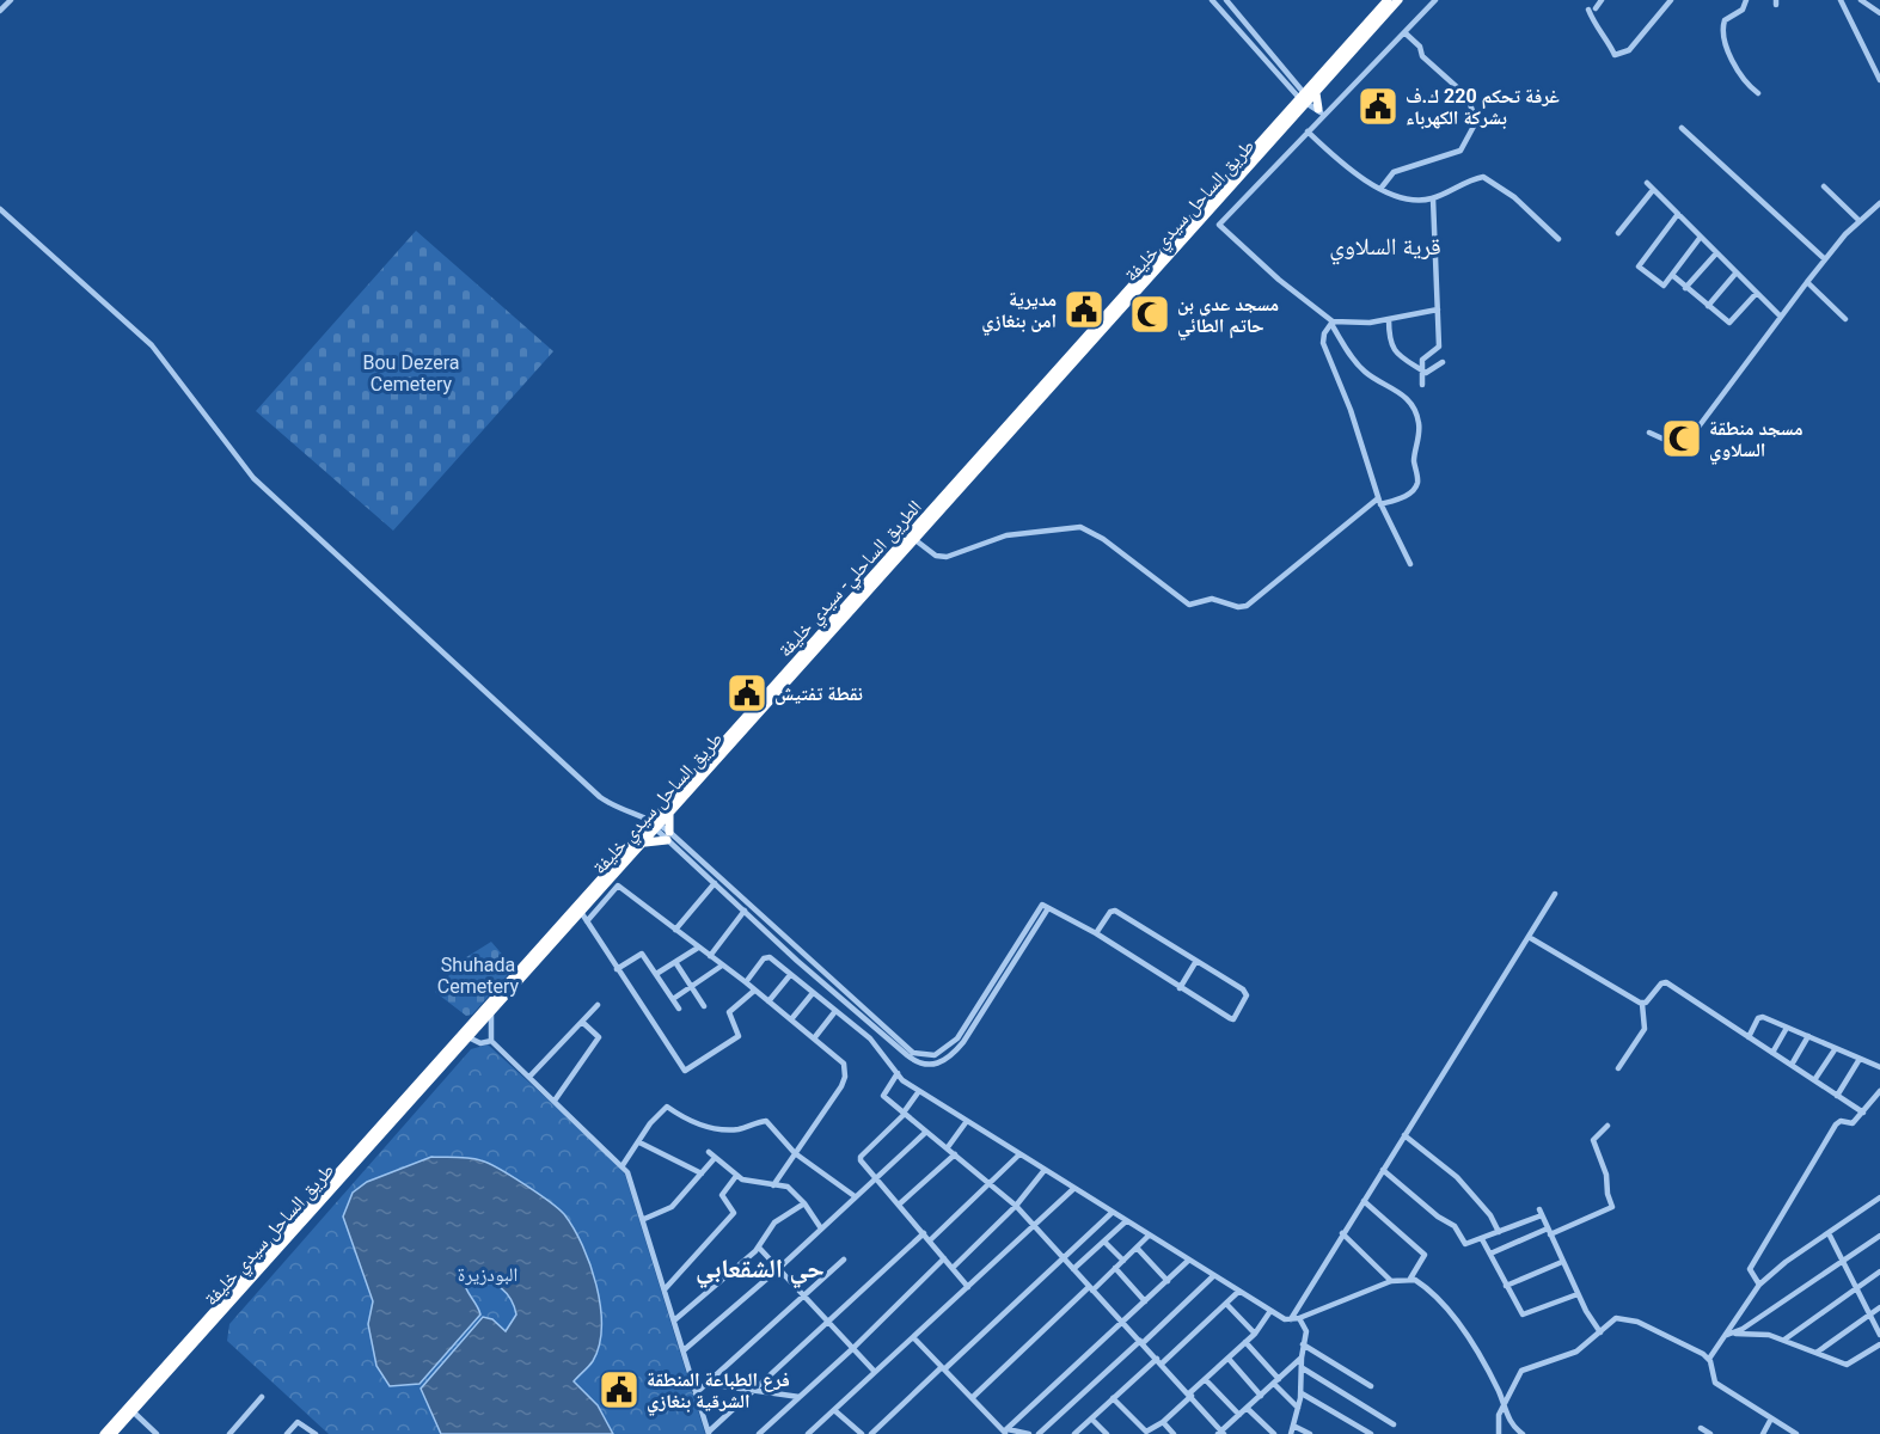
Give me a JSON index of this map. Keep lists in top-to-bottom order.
{
  "streets": {
    "highway": ["طريق الساحل سيدي خليفة", "الطريق الساحلي- سيدي خليفة"]
  },
  "crossings": [
    ["طريق الساحل سيدي خليفة", "الطريق الساحلي- سيدي خليفة"]
  ],
  "districts": ["قرية السلاوي", "حي الشقعابي"],
  "parks": ["Bou Dezera Cemetery", "Shuhada Cemetery", "البودزيرة"],
  "places": {
    "public building": [
      "غرفة تحكم 220 ك.ف بشركة الكهرباء",
      "مديرية امن بنغازي",
      "نقطة تفتيش",
      "فرع الطباعة المنطقة الشرقية بنغازي"
    ],
    "mosque": ["مسجد عدي بن حاتم الطائي", "مسجد منطقة السلاوي"]
  }
}
